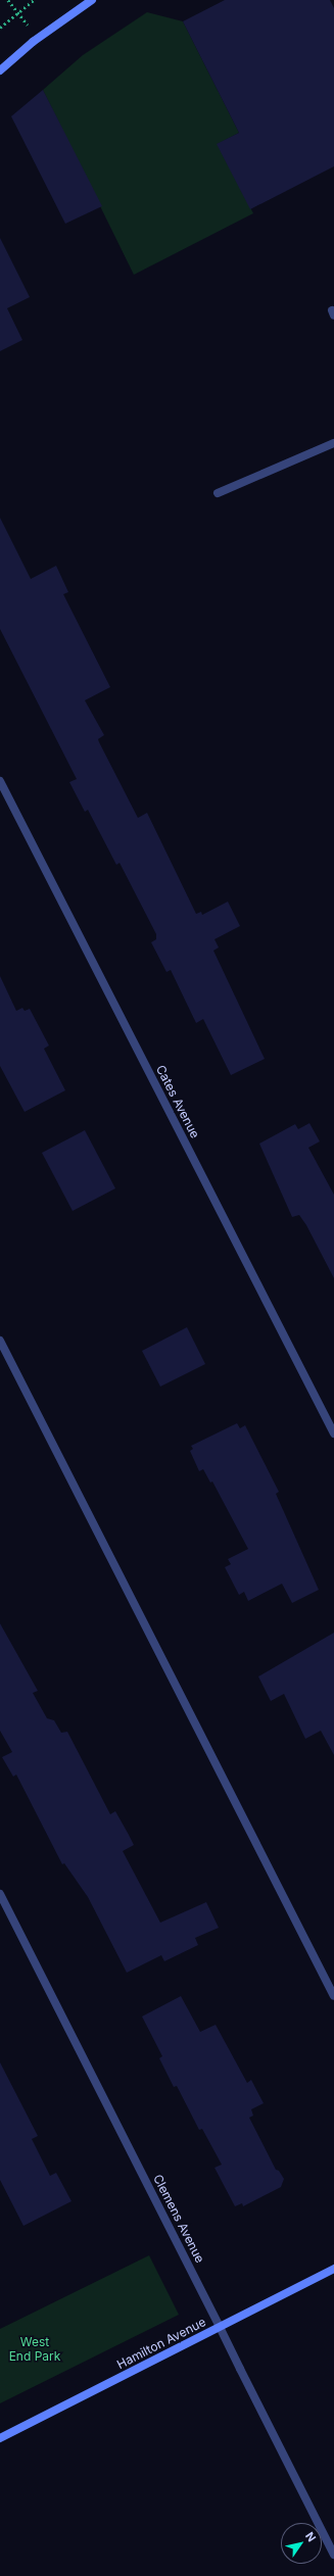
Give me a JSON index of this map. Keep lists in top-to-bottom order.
{
  "streets": {
    "street": ["Cates Avenue", "Clemens Avenue", "Hamilton Avenue"]
  },
  "crossings": [
    ["Clemens Avenue", "Hamilton Avenue"]
  ],
  "parks": ["West End Park"],
  "north": "top right"
}
